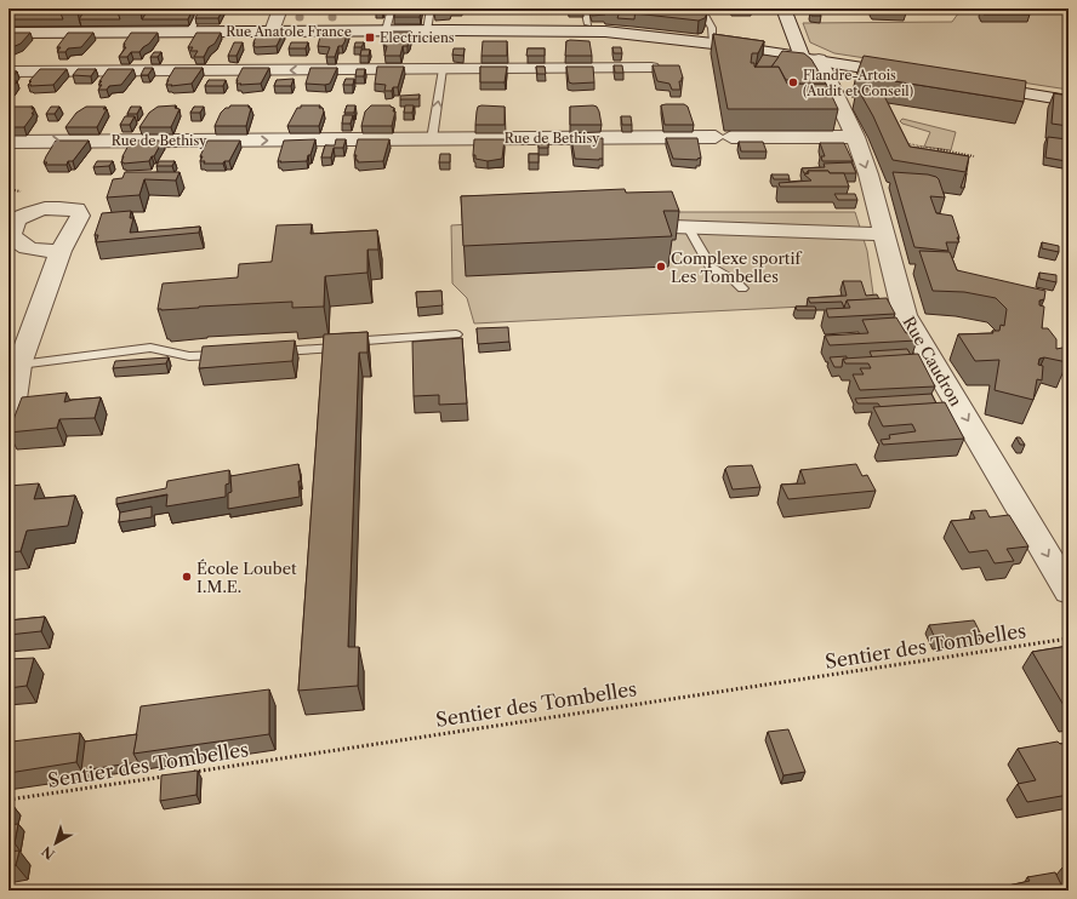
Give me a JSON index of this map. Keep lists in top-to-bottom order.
{
  "streets": {
    "street": ["Rue Anatole France", "Rue de Bethisy", "Rue Caudron"],
    "path": ["Sentier des Tombelles"]
  },
  "crossings": [
    ["Rue Anatole France", "Rue Caudron"],
    ["Rue de Bethisy", "Rue Caudron"]
  ],
  "one_way": ["Rue Caudron"],
  "places": {
    "transit": ["Electriciens"],
    "other": ["Flandre-Artois (Audit et Conseil)", "Complexe sportif Les Tombelles", "École Loubet I.M.E."]
  },
  "north": "bottom left"
}
